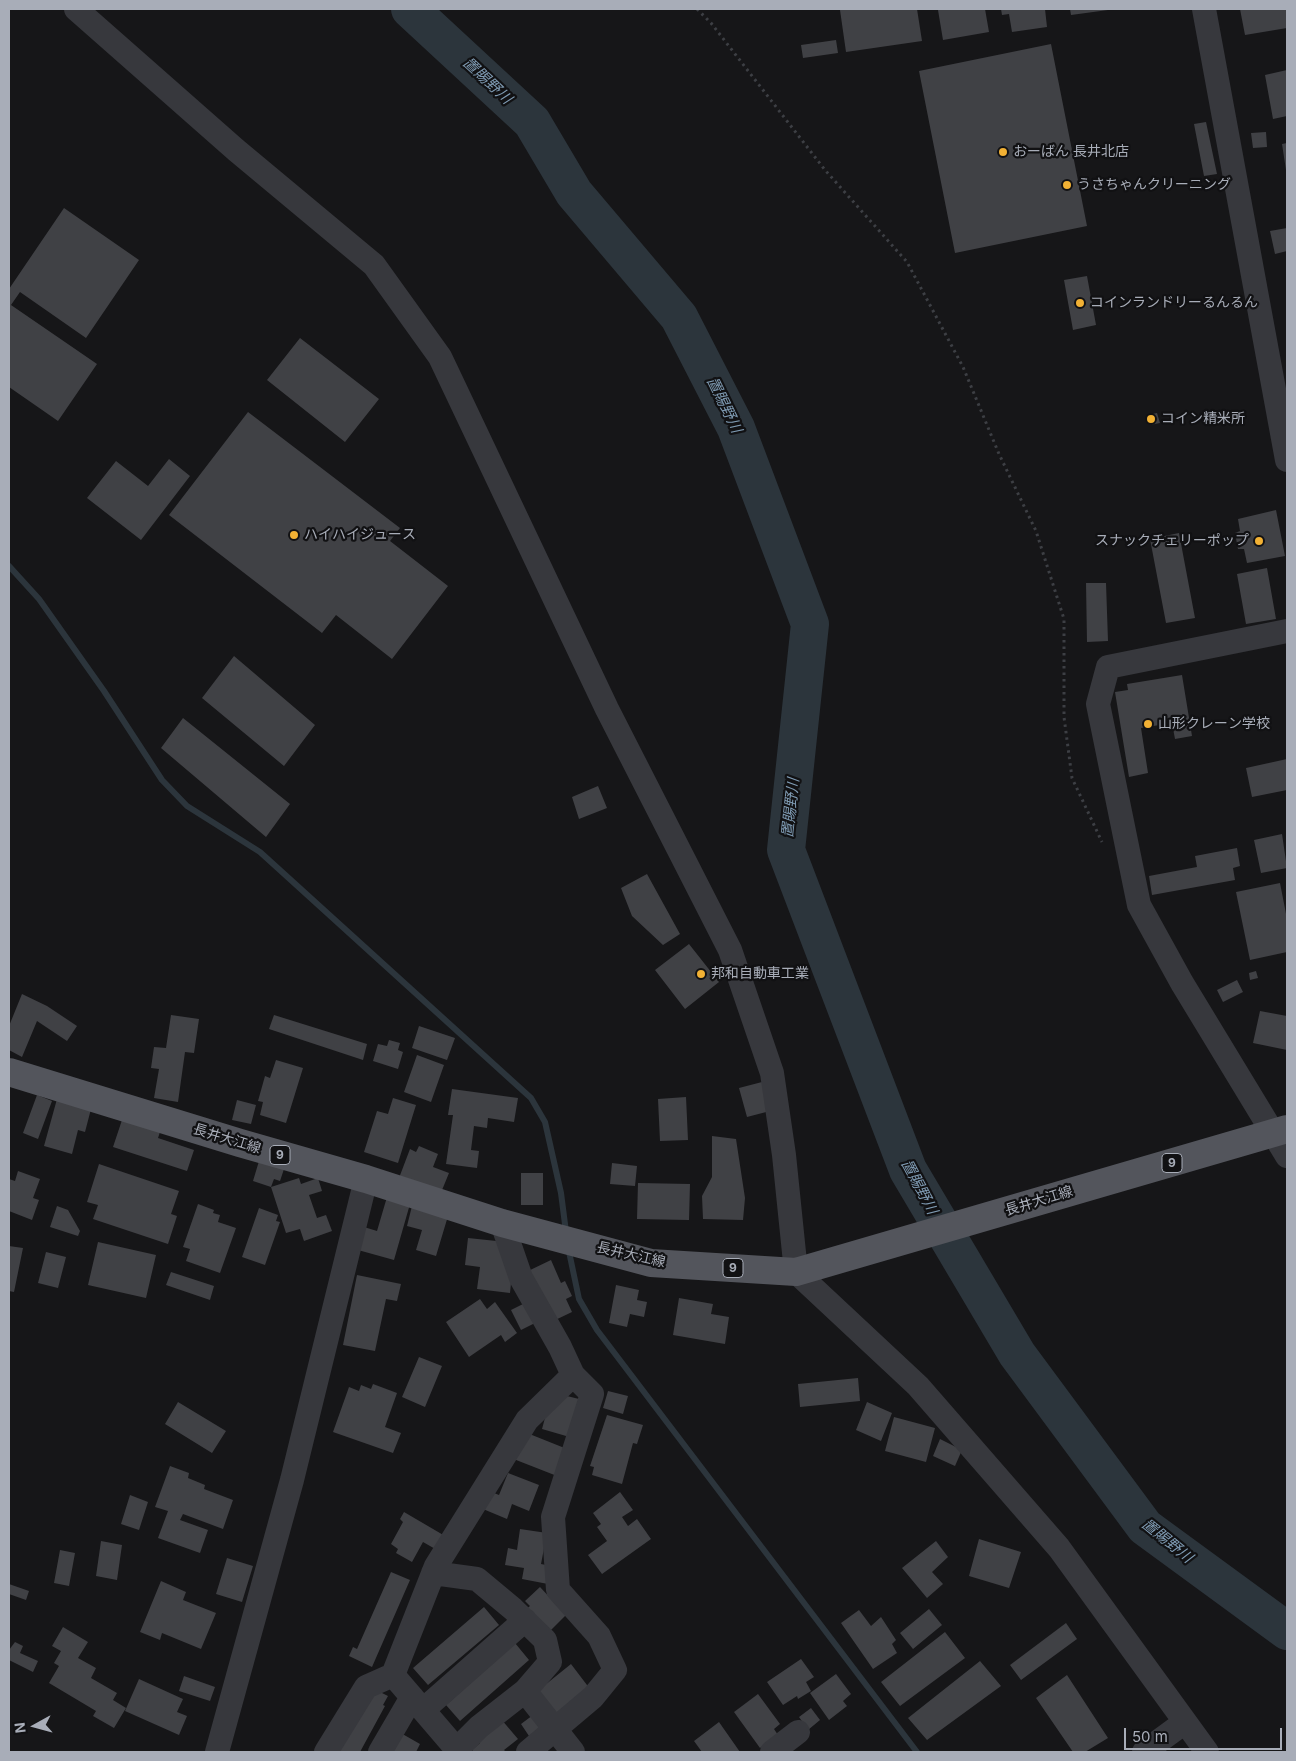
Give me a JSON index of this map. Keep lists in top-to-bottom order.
{
  "streets": {
    "main road": ["長井大江線", "9"]
  },
  "water": ["置賜野川"],
  "places": [
    "おーばん 長井北店",
    "うさちゃんクリーニング",
    "コインランドリーるんるん",
    "コイン精米所",
    "ハイハイジュース",
    "スナックチェリーポップ",
    "山形クレーン学校",
    "邦和自動車工業"
  ],
  "scale_bar": "50 m",
  "north": "left"
}
